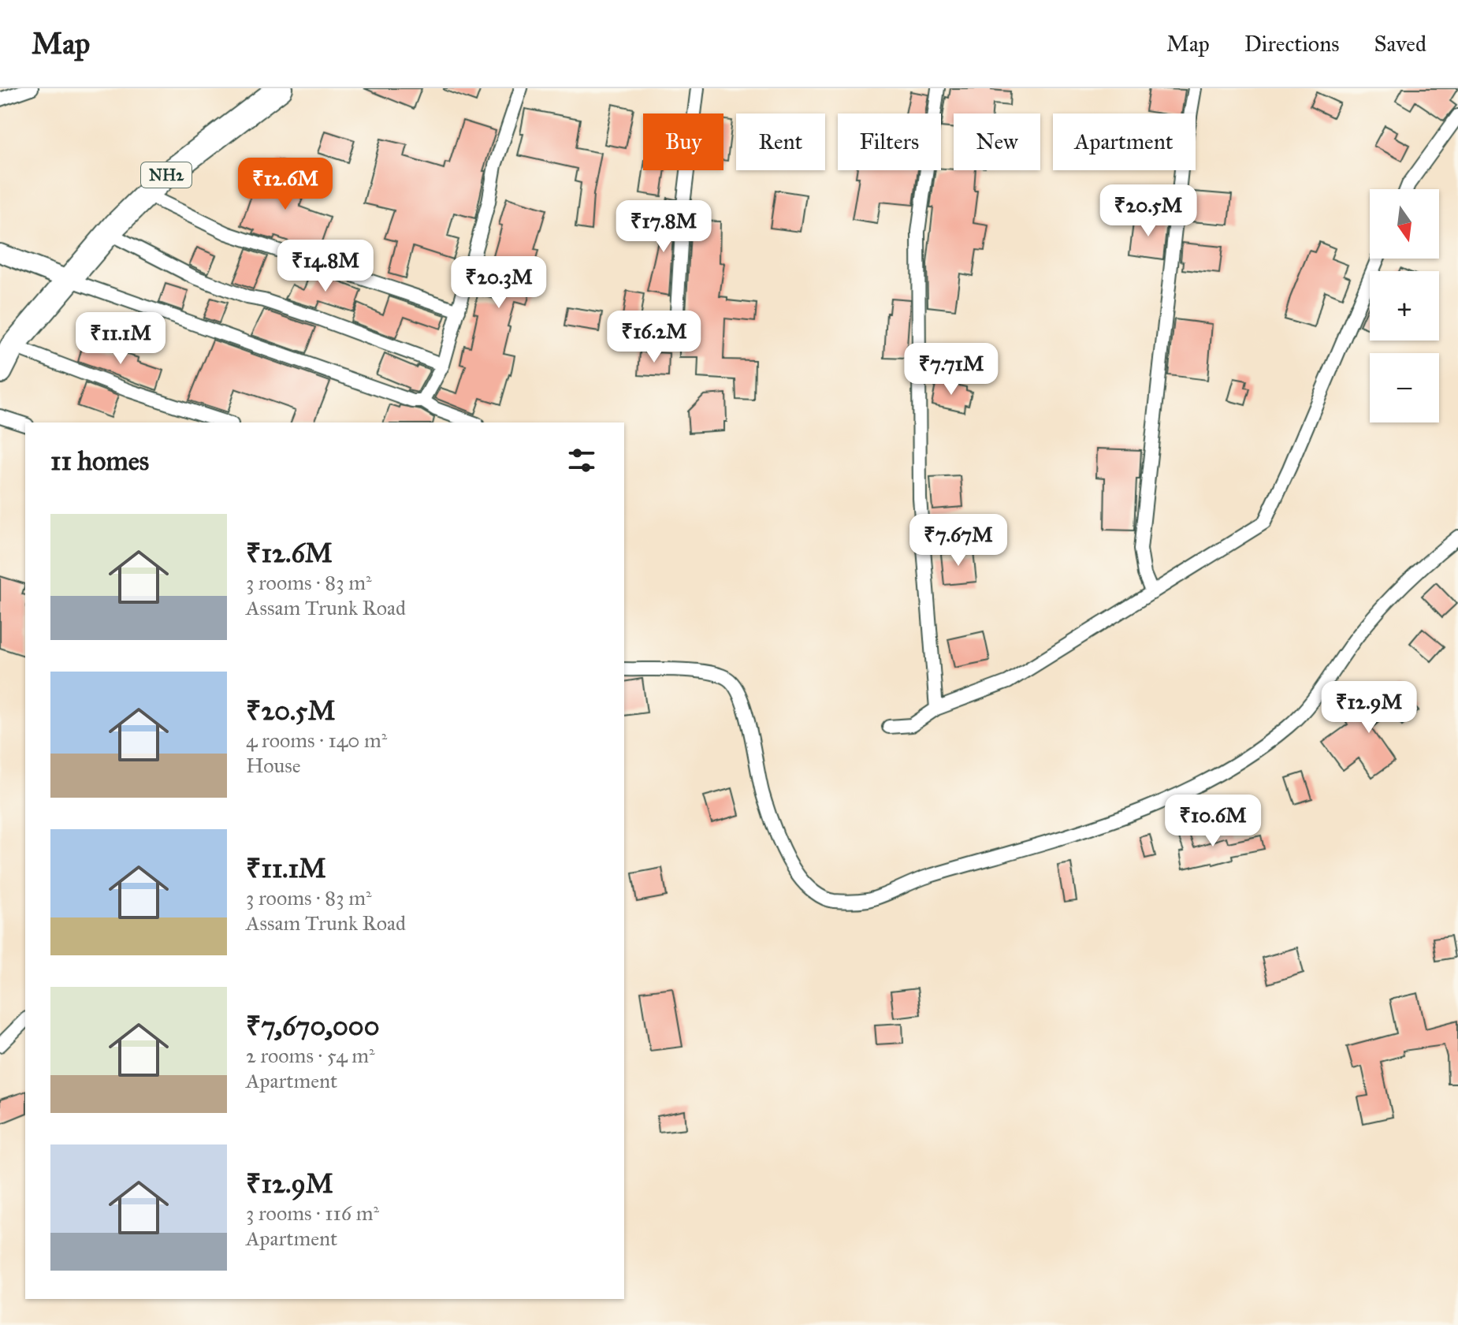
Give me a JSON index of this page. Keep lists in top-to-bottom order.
{
  "streets": {
    "highway": ["NH2"]
  },
  "north": "bottom",
  "page": {
    "header": "Map",
    "nav": ["Map", "Directions", "Saved"],
    "chip": [
      "Buy",
      "Rent",
      "Filters",
      "New",
      "Apartment"
    ],
    "price": [
      "₹12.6M",
      "₹20.5M",
      "₹17.8M",
      "₹14.8M",
      "₹20.3M",
      "₹16.2M",
      "₹11.1M",
      "₹7.71M",
      "₹7.67M",
      "₹12.9M",
      "₹10.6M"
    ],
    "map_buttons": ["+", "−"],
    "heading": "11 homes",
    "list": [
      {
        "name": "₹12.6M",
        "note": "3 rooms · 83 m² · Assam Trunk Road"
      },
      {
        "name": "₹20.5M",
        "note": "4 rooms · 140 m² · House"
      },
      {
        "name": "₹11.1M",
        "note": "3 rooms · 83 m² · Assam Trunk Road"
      },
      {
        "name": "₹7,670,000",
        "note": "2 rooms · 54 m² · Apartment"
      },
      {
        "name": "₹12.9M",
        "note": "3 rooms · 116 m² · Apartment"
      }
    ]
  }
}
